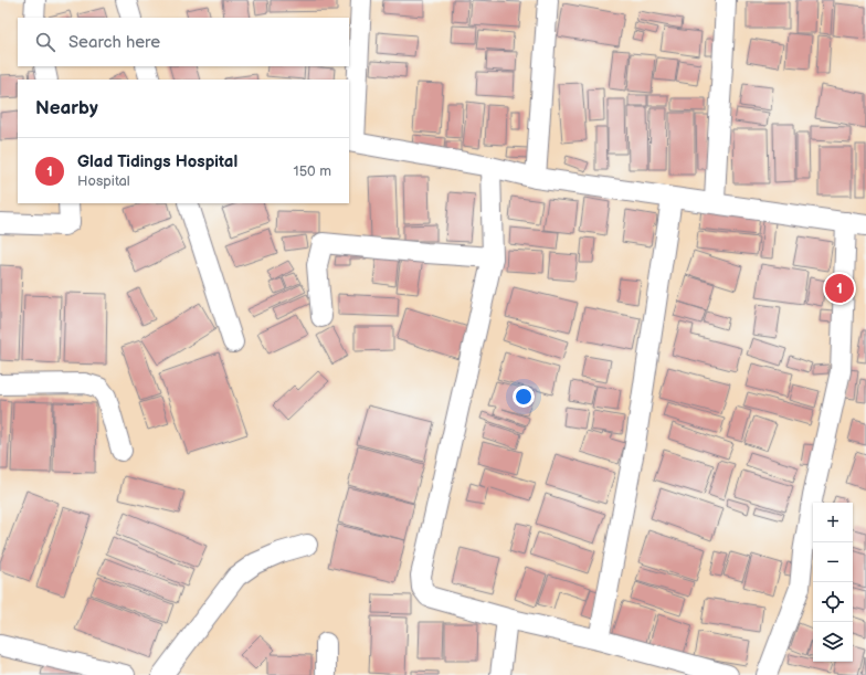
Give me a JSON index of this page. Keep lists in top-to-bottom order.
{
  "page": {
    "search": "Search here",
    "heading": "Nearby",
    "list": [
      {
        "mark": "1",
        "name": "Glad Tidings Hospital",
        "note": "Hospital",
        "value": "150 m"
      }
    ],
    "pins": "1",
    "map_buttons": ["+", "−"]
  }
}
